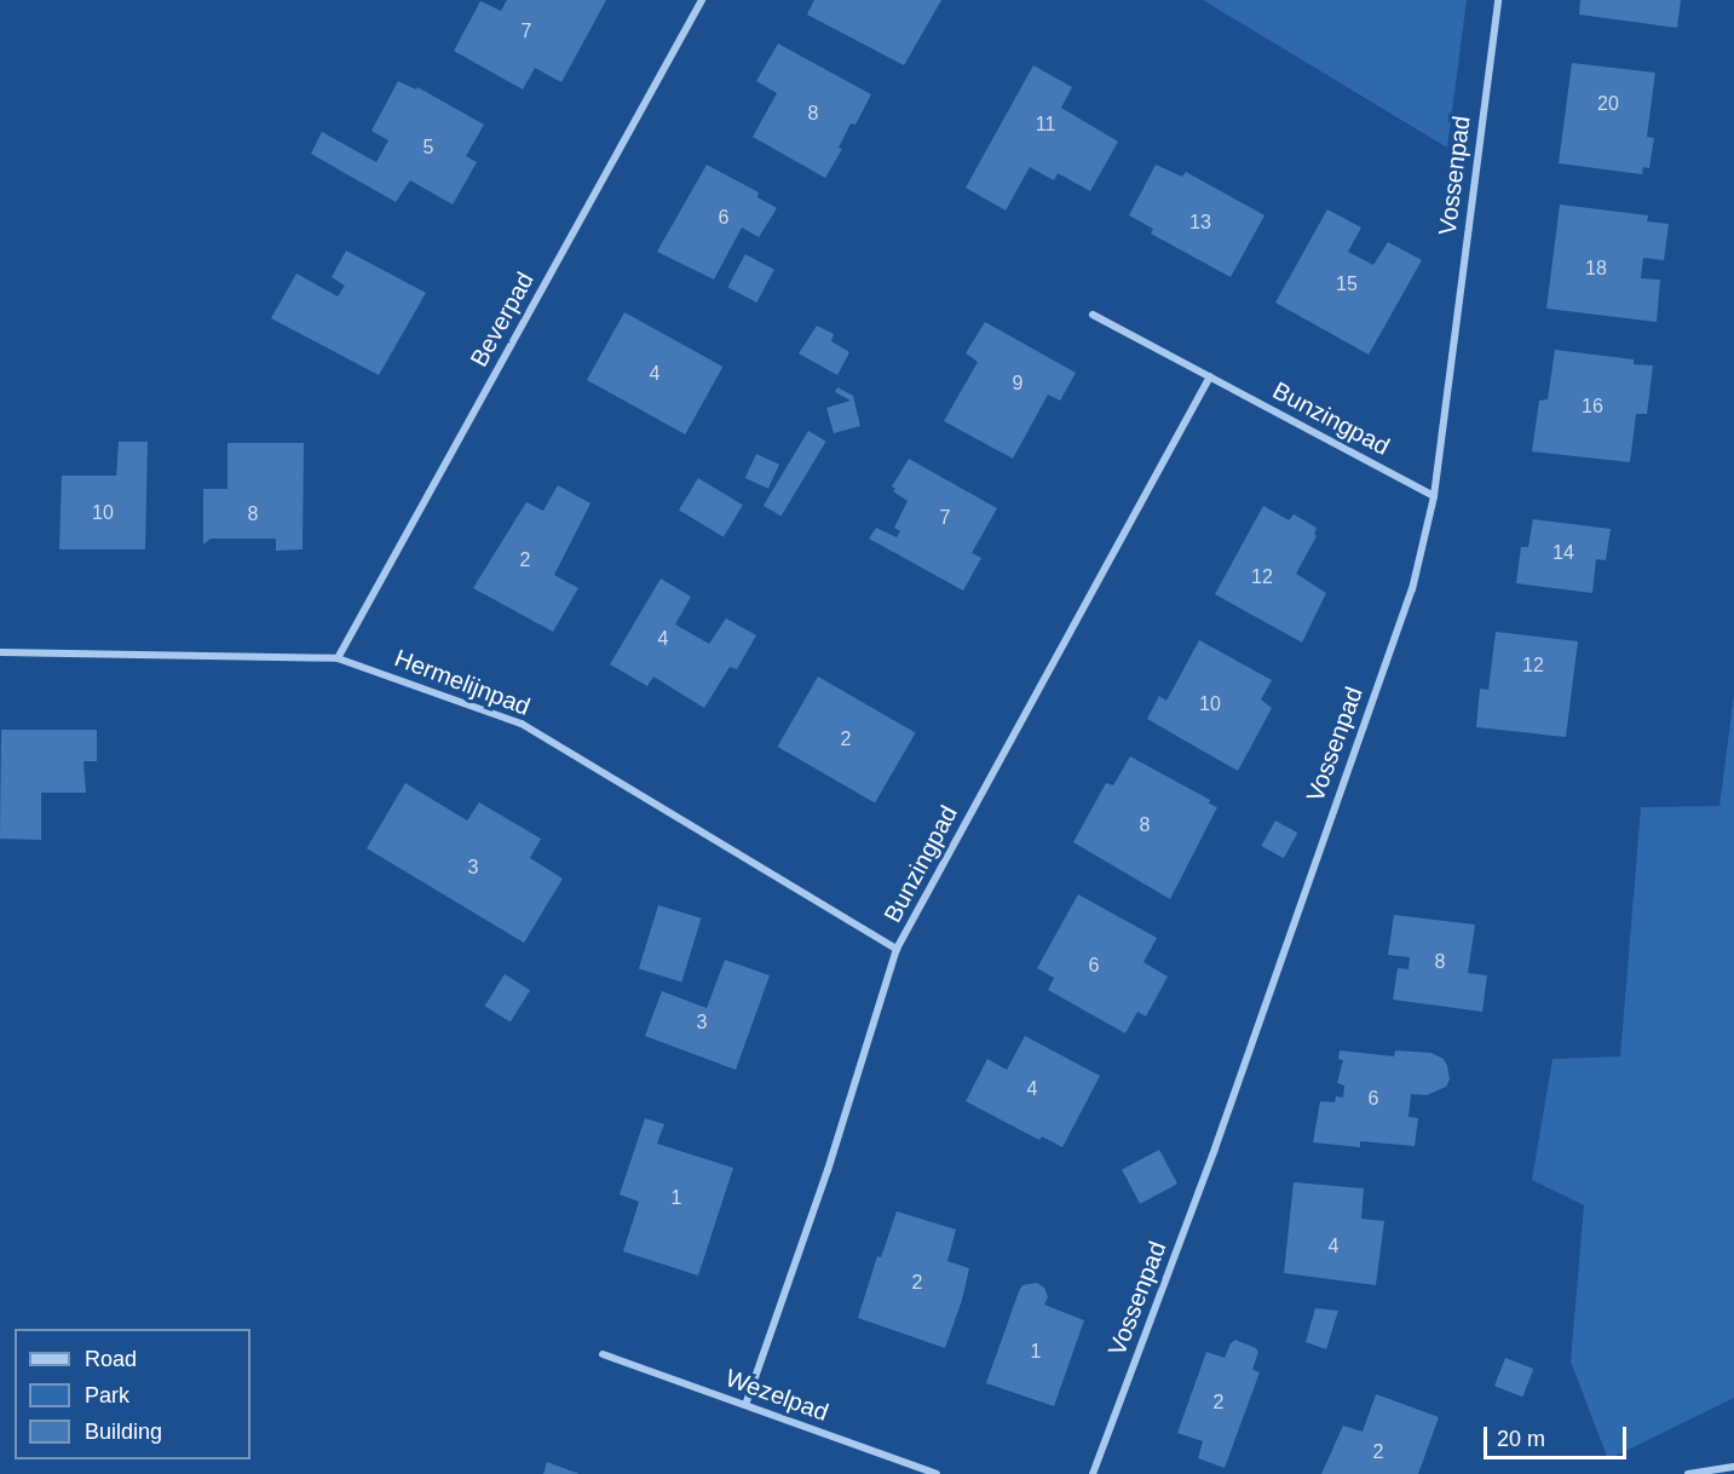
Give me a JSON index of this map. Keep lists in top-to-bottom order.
{
  "streets": {
    "street": [
      "Vossenpad",
      "Beverpad",
      "Bunzingpad",
      "Hermelijnpad",
      "Wezelpad"
    ]
  },
  "crossings": [
    ["Vossenpad", "Bunzingpad"],
    ["Beverpad", "Hermelijnpad"],
    ["Bunzingpad", "Hermelijnpad"],
    ["Bunzingpad", "Wezelpad"]
  ],
  "house_numbers": [
    "7",
    "20",
    "8",
    "11",
    "5",
    "6",
    "13",
    "18",
    "15",
    "4",
    "9",
    "16",
    "10",
    "8",
    "7",
    "14",
    "2",
    "12",
    "4",
    "12",
    "10",
    "2",
    "8",
    "3",
    "8",
    "6",
    "3",
    "4",
    "6",
    "1",
    "4",
    "2",
    "1",
    "2",
    "2"
  ],
  "legend": ["Road", "Park", "Building"],
  "scale_bar": "20 m"
}
